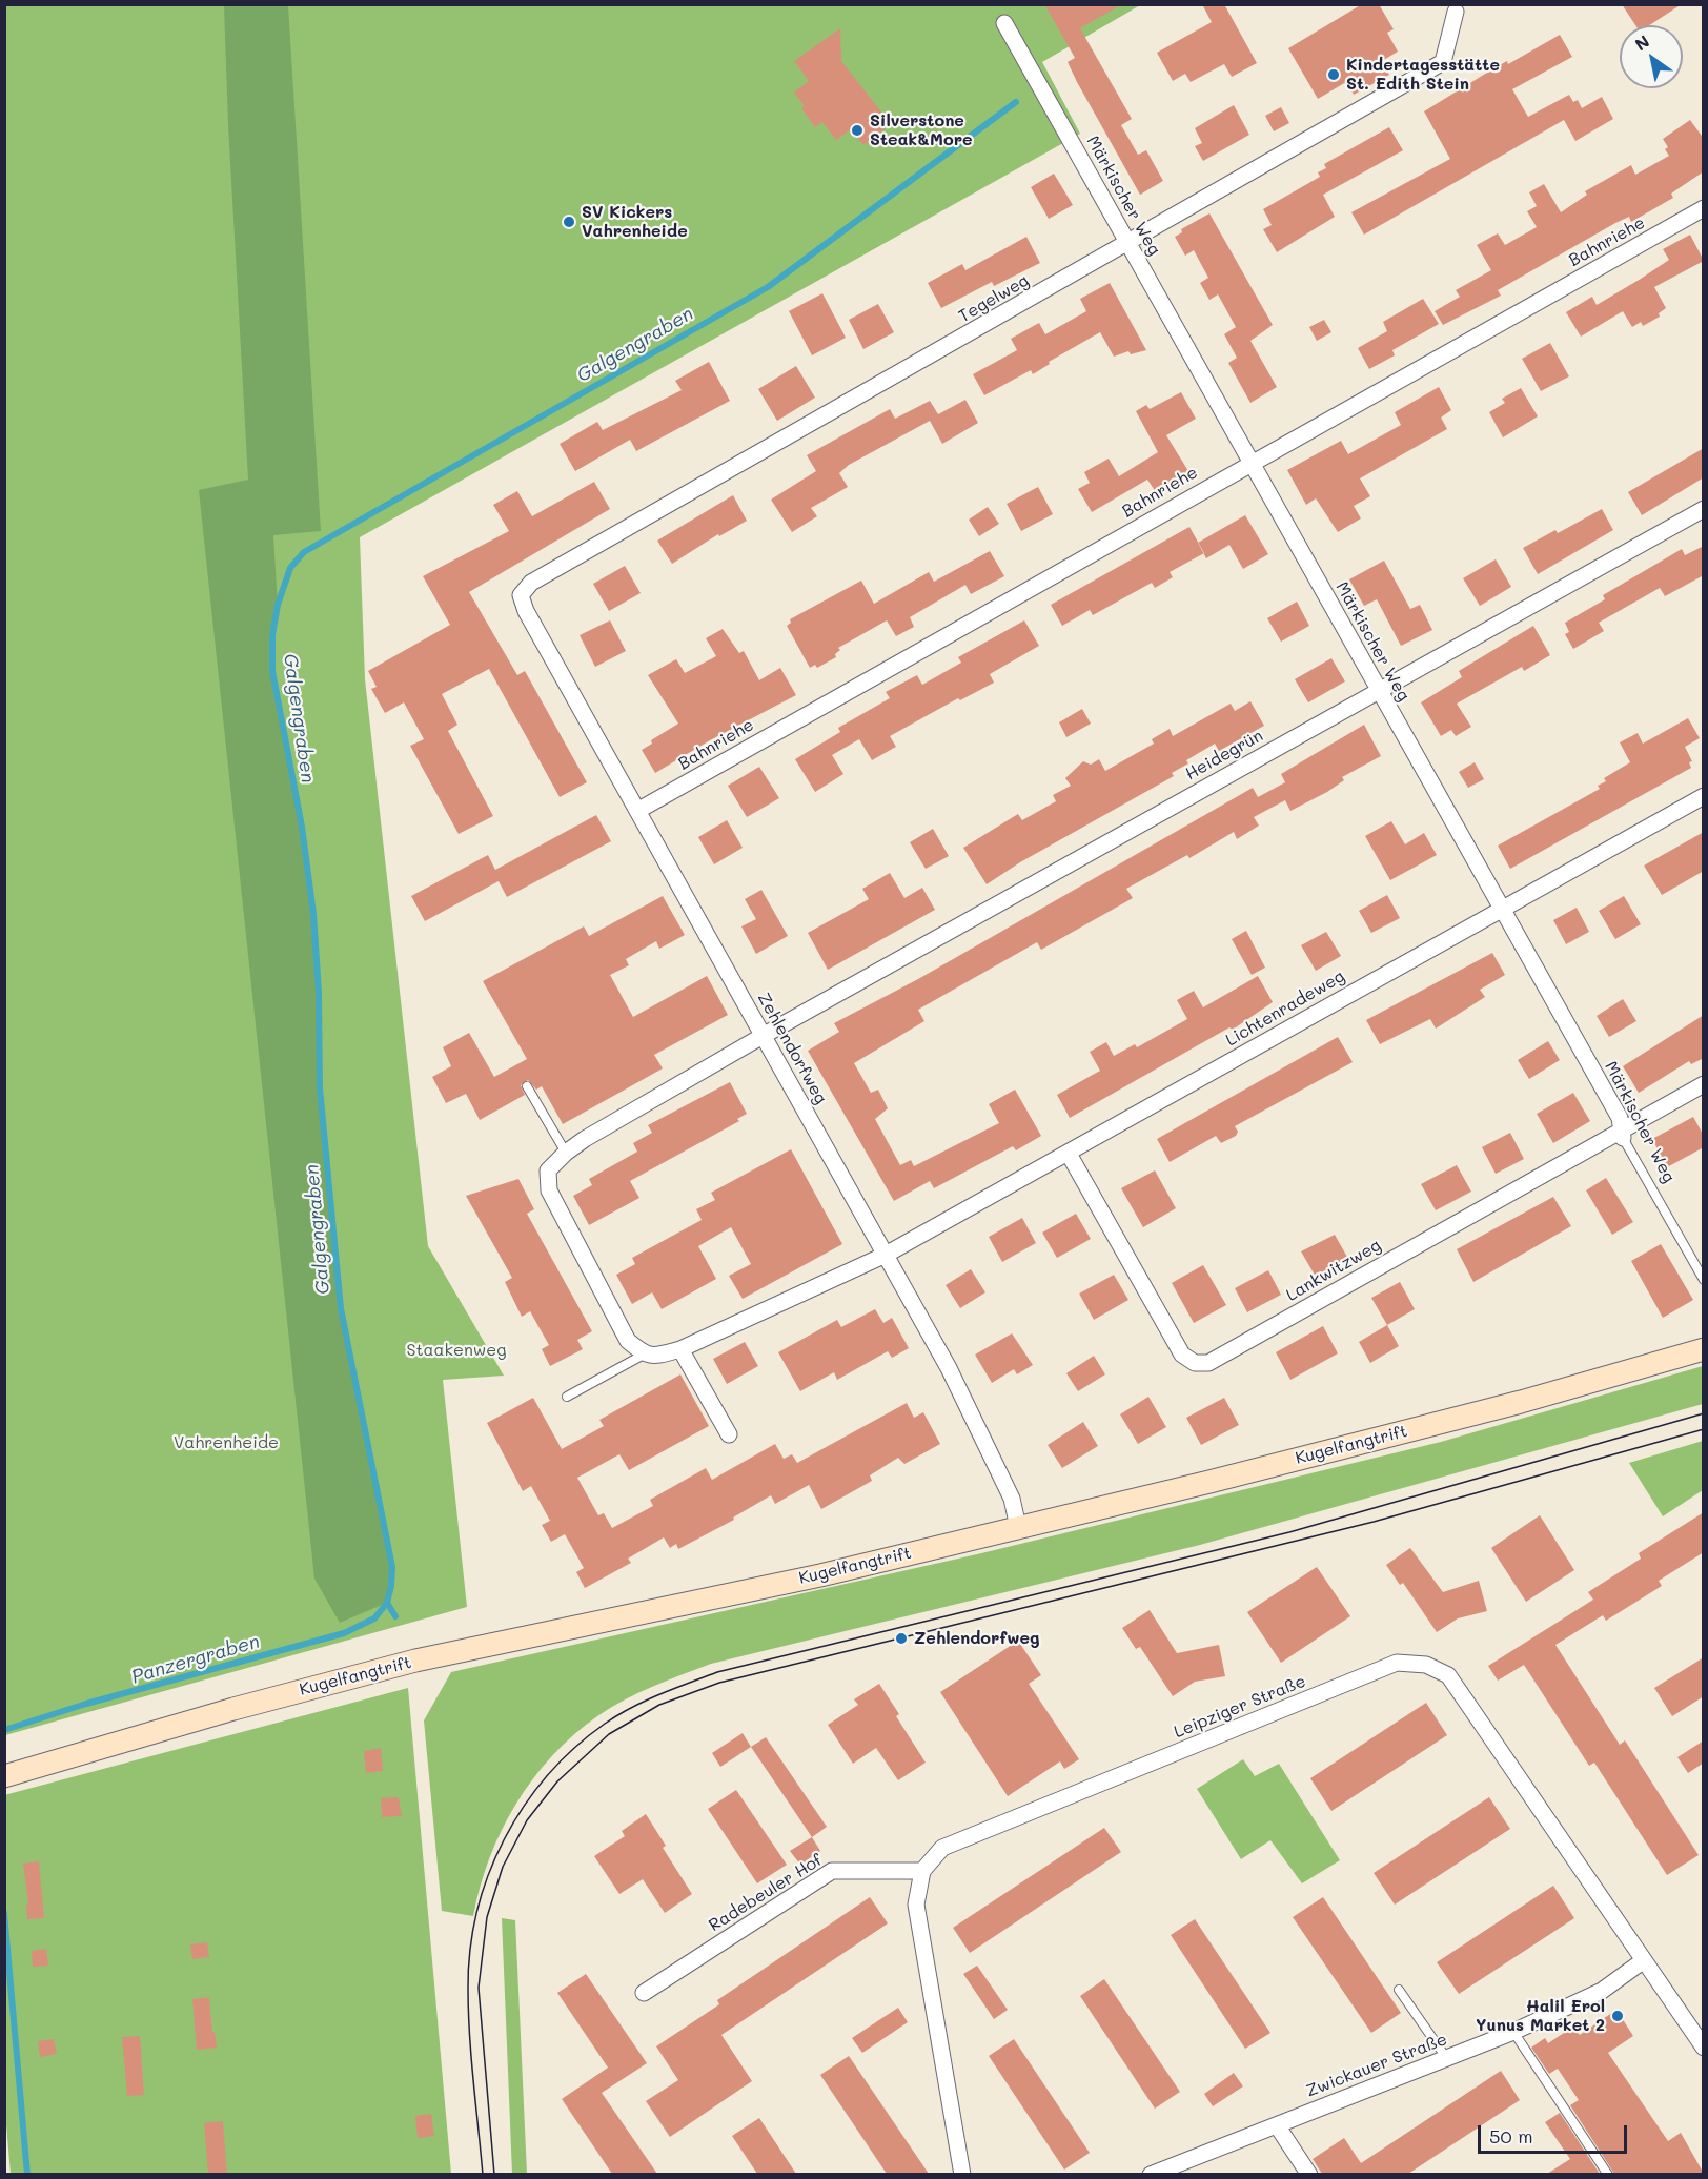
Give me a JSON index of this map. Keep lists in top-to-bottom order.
{
  "streets": {
    "street": [
      "Märkischer Weg",
      "Bahnriehe",
      "Tegelweg",
      "Heidegrün",
      "Lichtenradeweg",
      "Zehlendorfweg",
      "Lankwitzweg",
      "Kugelfangtrift",
      "Leipziger Straße",
      "Radebeuler Hof",
      "Zwickauer Straße"
    ]
  },
  "crossings": [
    ["Märkischer Weg", "Bahnriehe"],
    ["Märkischer Weg", "Tegelweg"],
    ["Märkischer Weg", "Heidegrün"],
    ["Märkischer Weg", "Lichtenradeweg"],
    ["Märkischer Weg", "Lankwitzweg"],
    ["Bahnriehe", "Zehlendorfweg"],
    ["Tegelweg", "Zehlendorfweg"],
    ["Heidegrün", "Zehlendorfweg"],
    ["Lichtenradeweg", "Zehlendorfweg"],
    ["Lichtenradeweg", "Lankwitzweg"],
    ["Zehlendorfweg", "Kugelfangtrift"],
    ["Leipziger Straße", "Radebeuler Hof"],
    ["Leipziger Straße", "Zwickauer Straße"]
  ],
  "water": ["Galgengraben", "Panzergraben"],
  "parks": ["Staakenweg", "Vahrenheide"],
  "places": [
    "Kindertagesstätte St. Edith Stein",
    "Silverstone Steak&More",
    "SV Kickers Vahrenheide",
    "Zehlendorfweg",
    "Halil Erol Yunus Market 2"
  ],
  "scale_bar": "50 m",
  "north": "top left"
}
